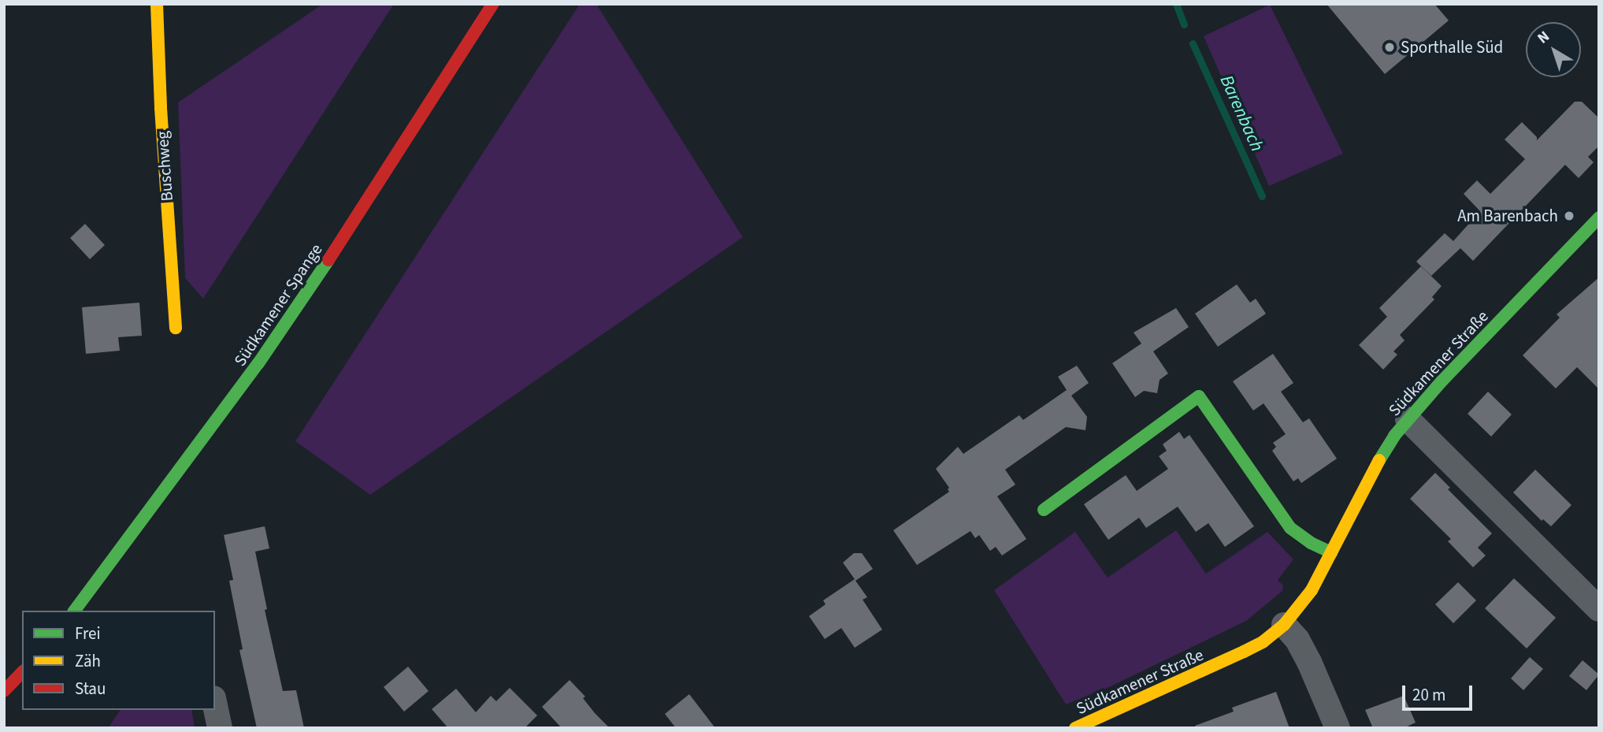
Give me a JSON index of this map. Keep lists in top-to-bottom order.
{
  "streets": {
    "street": ["Buschweg", "Südkamener Spange", "Südkamener Straße"]
  },
  "water": ["Barenbach"],
  "places": ["Sporthalle Süd", "Am Barenbach"],
  "legend": ["Frei", "Zäh", "Stau"],
  "scale_bar": "20 m",
  "north": "top left"
}
